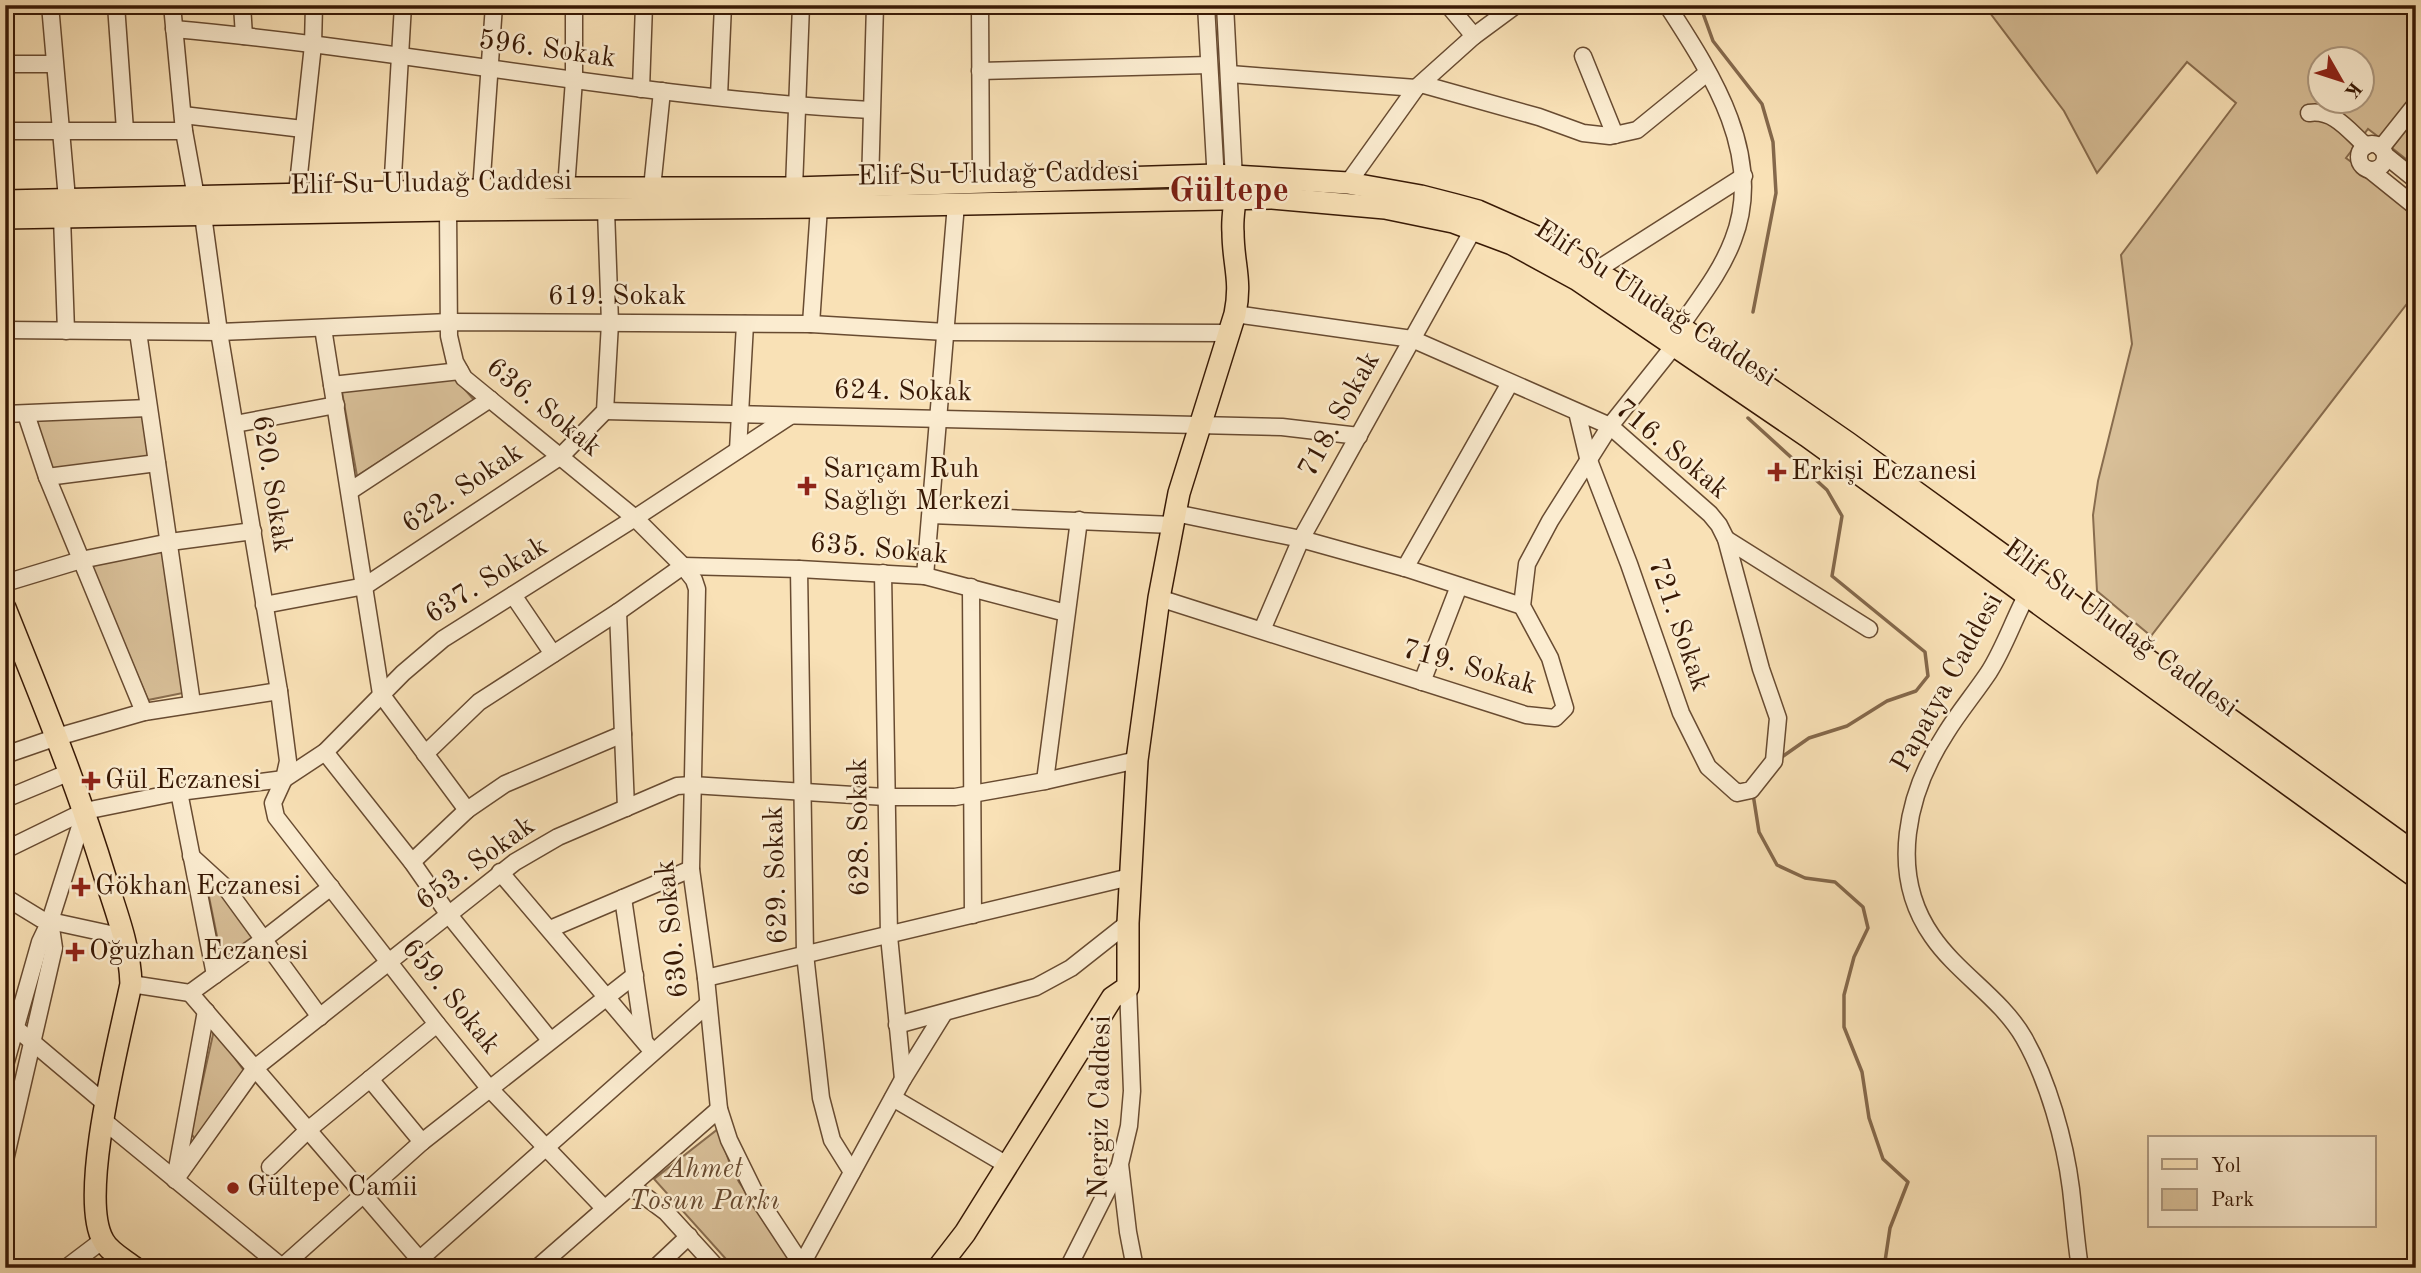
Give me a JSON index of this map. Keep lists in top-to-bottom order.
{
  "streets": {
    "main road": ["Elif Su Uludağ Caddesi"],
    "street": [
      "596. Sokak",
      "619. Sokak",
      "624. Sokak",
      "636. Sokak",
      "718. Sokak",
      "716. Sokak",
      "620. Sokak",
      "622. Sokak",
      "635. Sokak",
      "637. Sokak",
      "721. Sokak",
      "719. Sokak",
      "Papatya Caddesi",
      "628. Sokak",
      "653. Sokak",
      "629. Sokak",
      "630. Sokak",
      "659. Sokak",
      "Nergiz Caddesi"
    ]
  },
  "crossings": [
    ["596. Sokak", "620. Sokak"],
    ["Elif Su Uludağ Caddesi", "636. Sokak"],
    ["Elif Su Uludağ Caddesi", "718. Sokak"],
    ["Elif Su Uludağ Caddesi", "620. Sokak"],
    ["Elif Su Uludağ Caddesi", "Papatya Caddesi"],
    ["619. Sokak", "636. Sokak"],
    ["619. Sokak", "716. Sokak"],
    ["619. Sokak", "620. Sokak"],
    ["624. Sokak", "718. Sokak"],
    ["624. Sokak", "622. Sokak"],
    ["624. Sokak", "637. Sokak"],
    ["636. Sokak", "622. Sokak"],
    ["636. Sokak", "635. Sokak"],
    ["636. Sokak", "637. Sokak"],
    ["636. Sokak", "630. Sokak"],
    ["718. Sokak", "716. Sokak"],
    ["718. Sokak", "719. Sokak"],
    ["716. Sokak", "721. Sokak"],
    ["620. Sokak", "622. Sokak"],
    ["620. Sokak", "637. Sokak"],
    ["620. Sokak", "659. Sokak"],
    ["635. Sokak", "628. Sokak"],
    ["635. Sokak", "629. Sokak"],
    ["635. Sokak", "630. Sokak"],
    ["637. Sokak", "659. Sokak"],
    ["628. Sokak", "653. Sokak"],
    ["653. Sokak", "629. Sokak"],
    ["653. Sokak", "630. Sokak"],
    ["653. Sokak", "659. Sokak"]
  ],
  "districts": ["Gültepe"],
  "parks": ["Ahmet Tosun Parkı"],
  "places": {
    "health": [
      "Erkişi Eczanesi",
      "Sarıçam Ruh Sağlığı Merkezi",
      "Gül Eczanesi",
      "Gökhan Eczanesi",
      "Oğuzhan Eczanesi"
    ],
    "other": ["Gültepe Camii"]
  },
  "legend": ["Yol", "Park"],
  "north": "bottom right"
}
